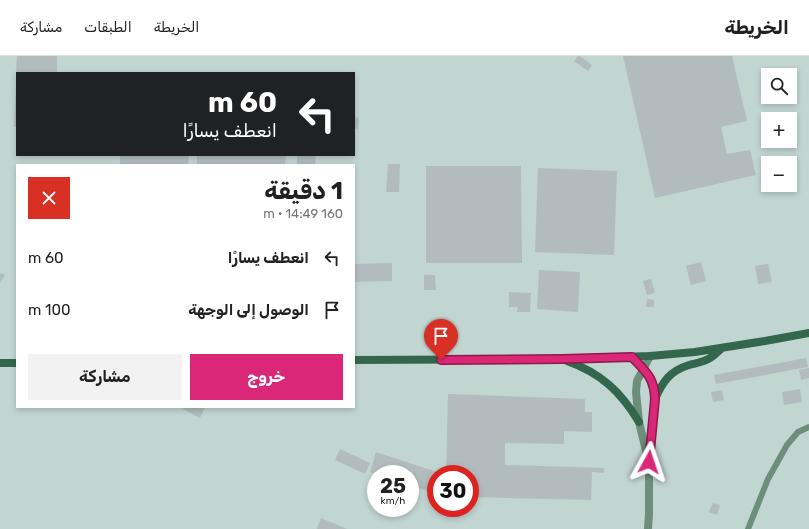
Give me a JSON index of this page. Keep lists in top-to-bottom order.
{
  "page": {
    "header": "الخريطة",
    "nav": ["الخريطة", "الطبقات", "مشاركة"],
    "map_buttons": ["+", "−"],
    "turn": ["60 m", "انعطف يسارًا"],
    "heading": ["1 دقيقة", "160 m · 14:49"],
    "list": [
      {
        "name": "انعطف يسارًا",
        "value": "60 m"
      },
      {
        "name": "الوصول إلى الوجهة",
        "value": "100 m"
      }
    ],
    "buttons": ["خروج", "مشاركة"],
    "speed": "25 km/h",
    "limit": "30"
  }
}
